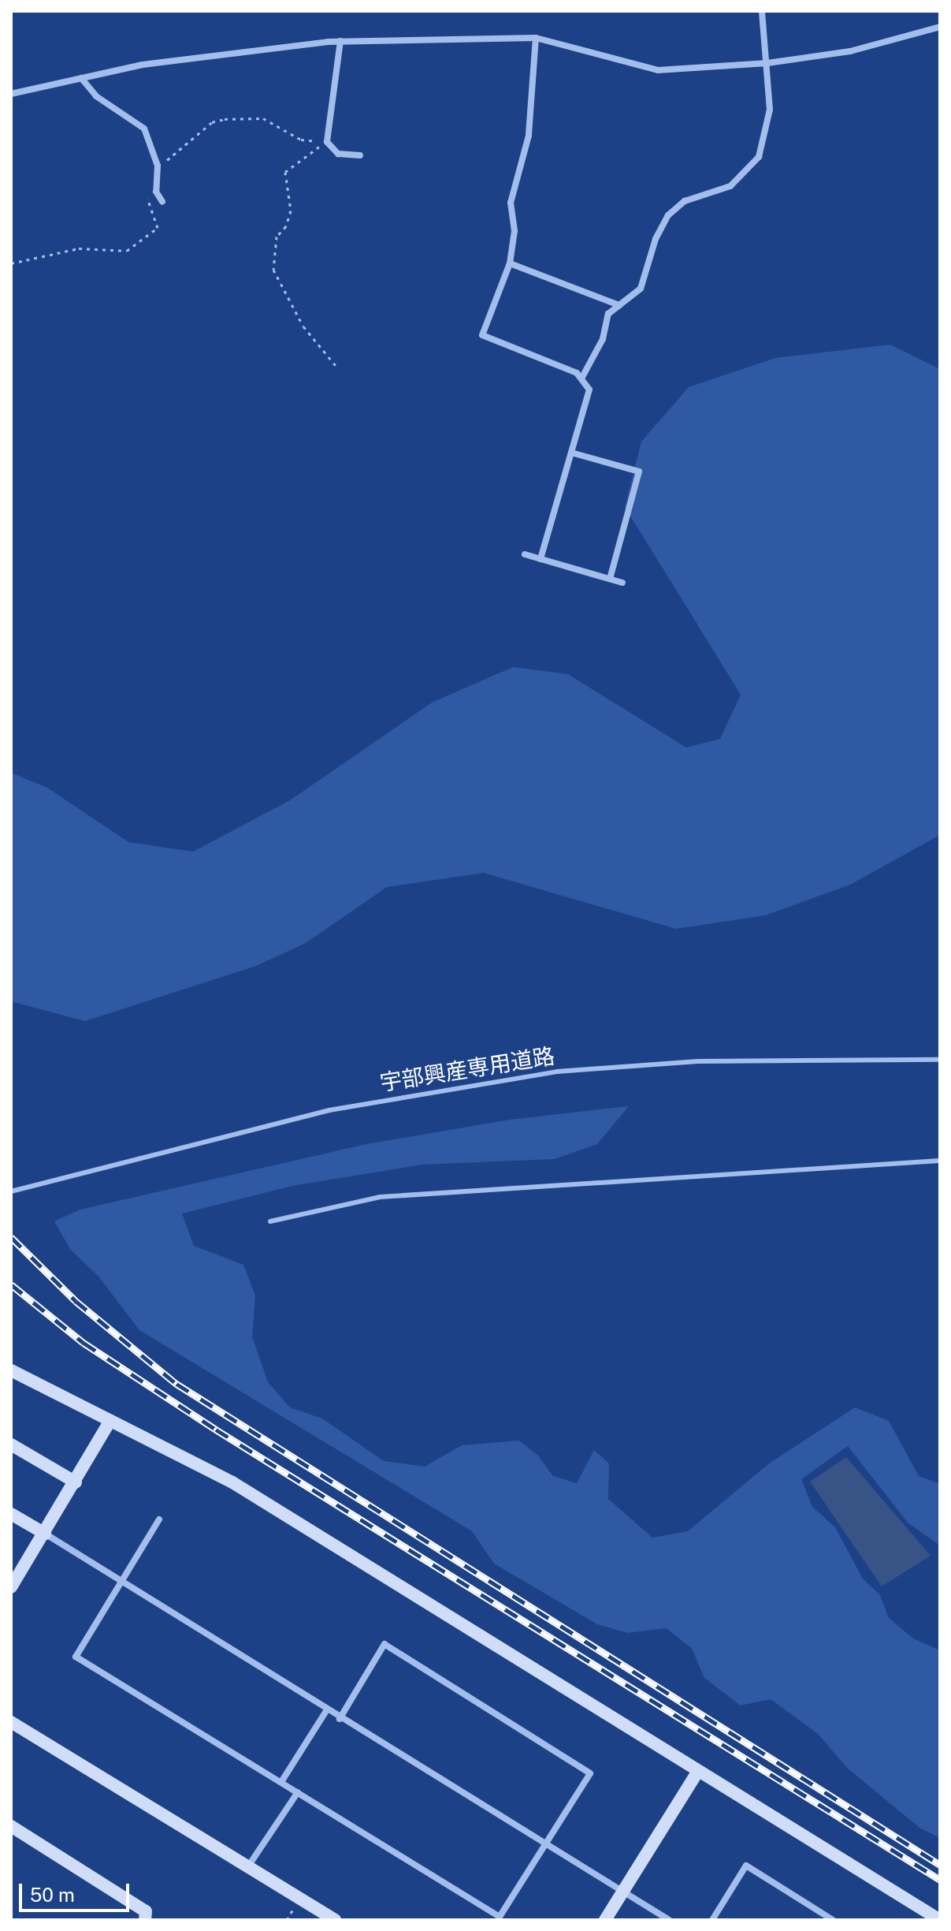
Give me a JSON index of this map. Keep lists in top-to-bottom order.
{
  "streets": {
    "lane": ["宇部興産専用道路"]
  },
  "scale_bar": "50 m"
}
